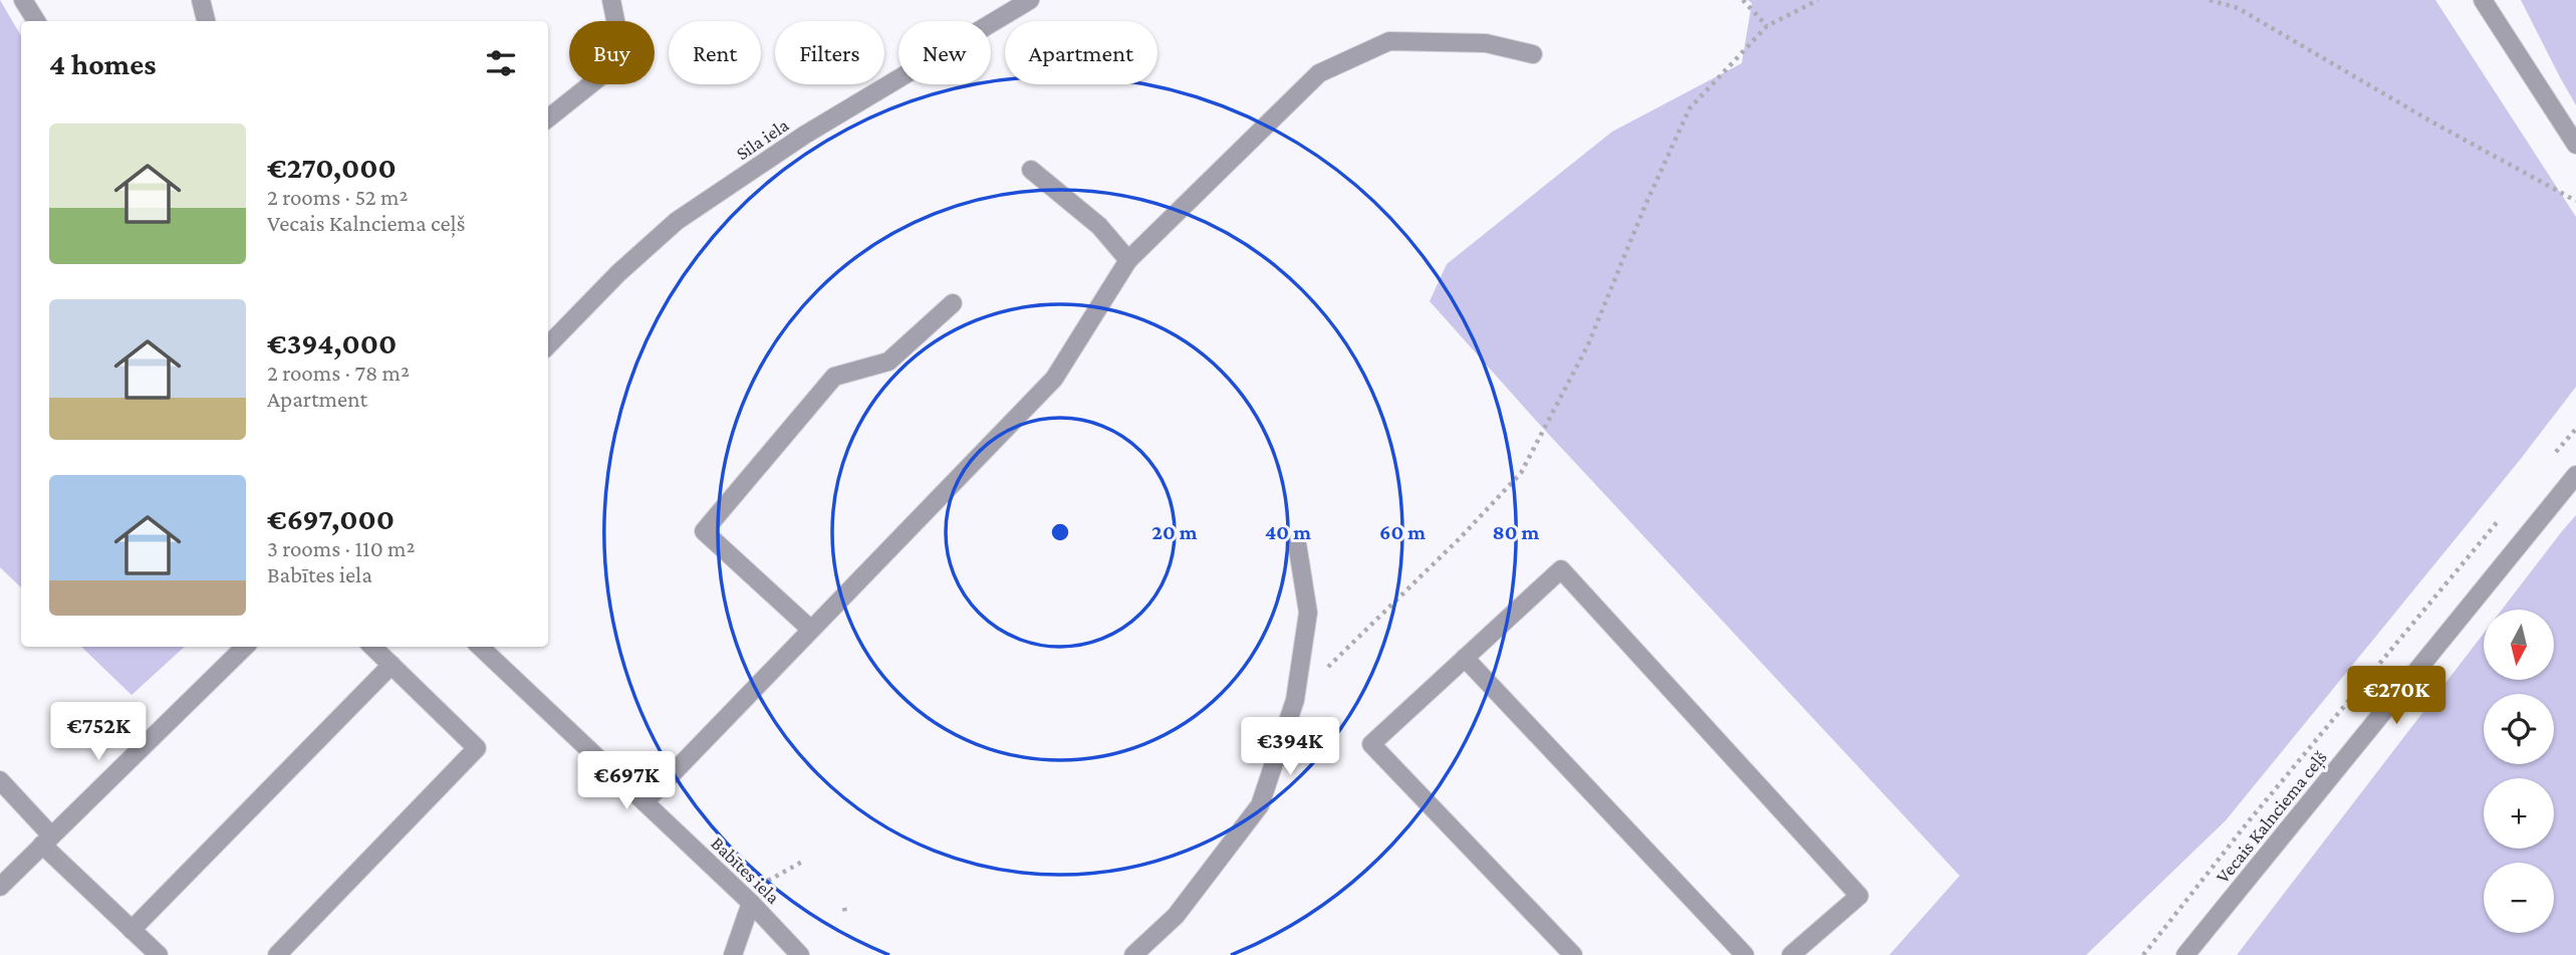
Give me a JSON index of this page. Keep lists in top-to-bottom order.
{
  "streets": {
    "street": ["Sila iela", "Vecais Kalnciema ceļš", "Babītes iela"]
  },
  "north": "bottom",
  "page": {
    "chip": [
      "Buy",
      "Rent",
      "Filters",
      "New",
      "Apartment"
    ],
    "heading": "4 homes",
    "list": [
      {
        "name": "€270,000",
        "note": "2 rooms · 52 m² · Vecais Kalnciema ceļš"
      },
      {
        "name": "€394,000",
        "note": "2 rooms · 78 m² · Apartment"
      },
      {
        "name": "€697,000",
        "note": "3 rooms · 110 m² · Babītes iela"
      }
    ],
    "map_buttons": ["+", "−"],
    "price": [
      "€270K",
      "€752K",
      "€394K",
      "€697K"
    ]
  },
  "rings": [
    "20 m",
    "40 m",
    "60 m",
    "80 m"
  ]
}
